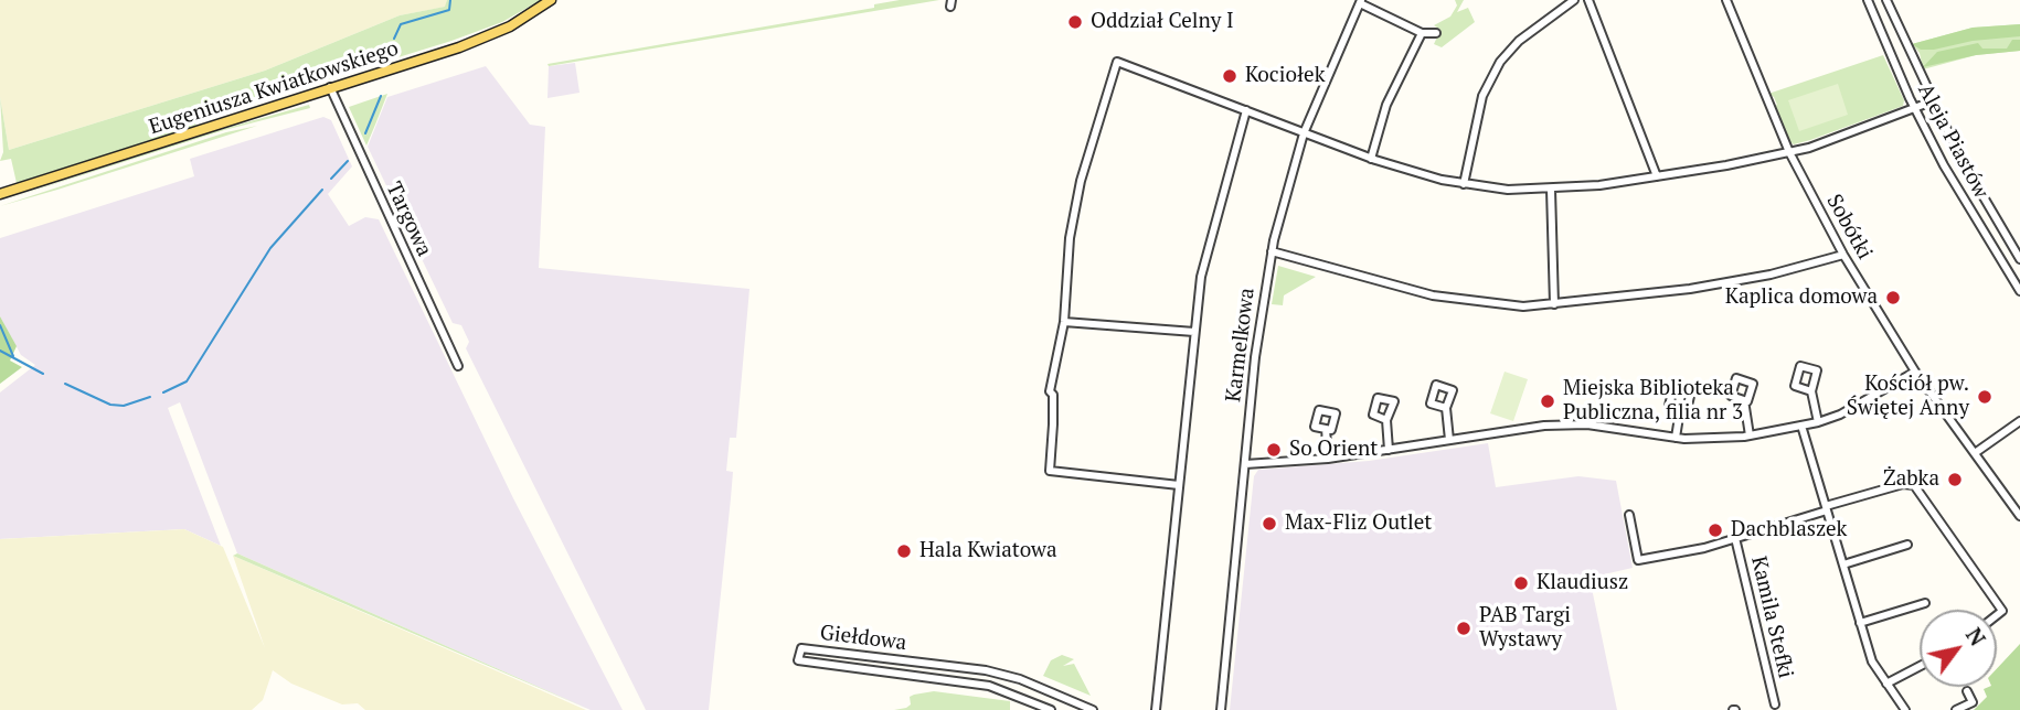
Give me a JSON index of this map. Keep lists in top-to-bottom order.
{
  "streets": {
    "main road": ["Eugeniusza Kwiatkowskiego"],
    "street": [
      "Aleja Piastów",
      "Targowa",
      "Sobótki",
      "Karmelkowa",
      "Kamila Stefki",
      "Giełdowa"
    ]
  },
  "crossings": [
    ["Eugeniusza Kwiatkowskiego", "Targowa"]
  ],
  "places": [
    "Oddział Celny I",
    "Kociołek",
    "Kaplica domowa",
    "Kościół pw. Świętej Anny",
    "Miejska Biblioteka Publiczna, filia nr 3",
    "So Orient",
    "Żabka",
    "Max-Fliz Outlet",
    "Dachblaszek",
    "Hala Kwiatowa",
    "Klaudiusz",
    "PAB Targi Wystawy"
  ],
  "north": "top right"
}
